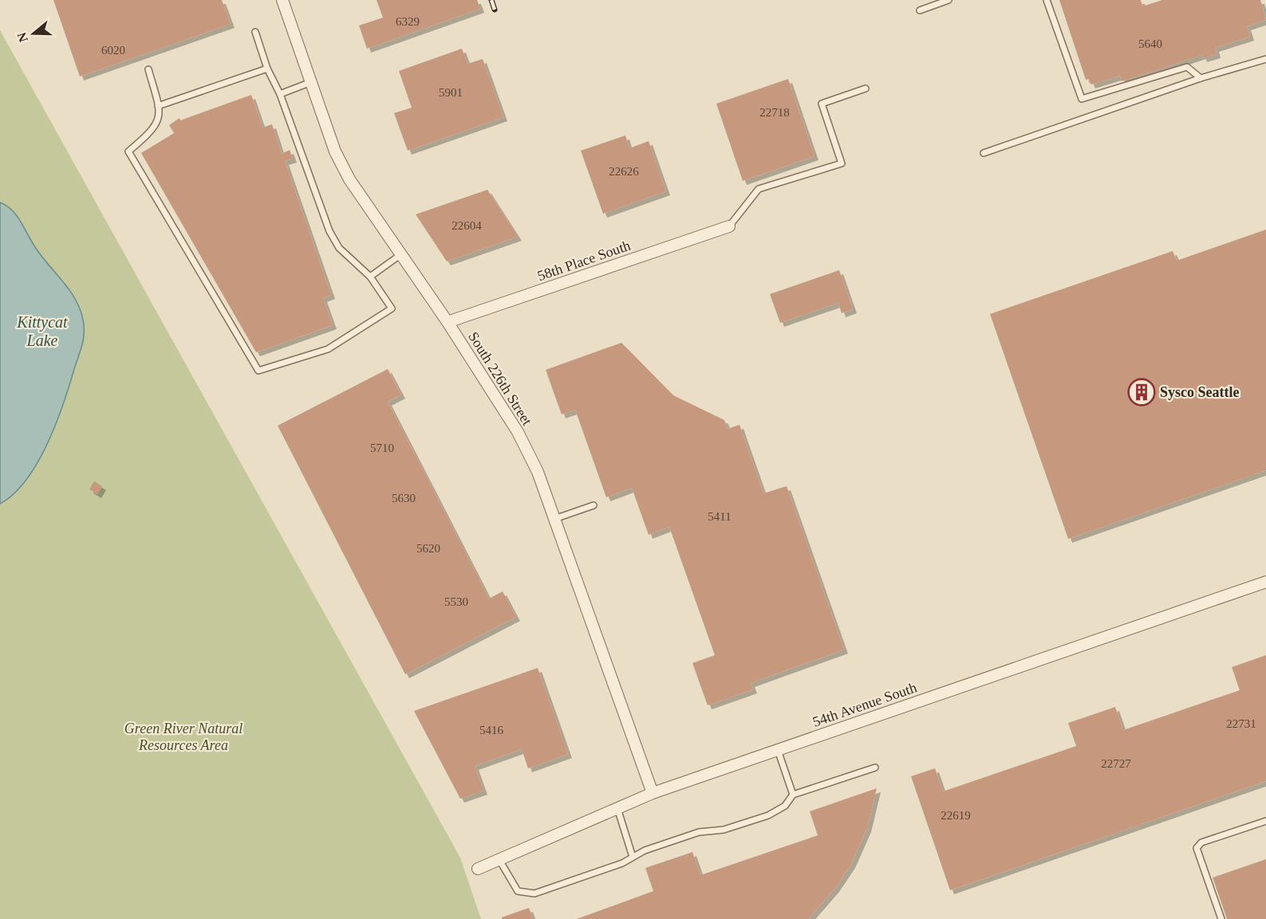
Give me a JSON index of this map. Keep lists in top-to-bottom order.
{
  "streets": {
    "street": ["58th Place South", "South 226th Street", "54th Avenue South"]
  },
  "crossings": [
    ["58th Place South", "South 226th Street"],
    ["South 226th Street", "54th Avenue South"]
  ],
  "water": ["Kittycat Lake"],
  "parks": ["Green River Natural Resources Area"],
  "places": {
    "building": ["Sysco Seattle"]
  },
  "house_numbers": [
    "6329",
    "5640",
    "6020",
    "5901",
    "22718",
    "22626",
    "22604",
    "5710",
    "5630",
    "5411",
    "5620",
    "5530",
    "22731",
    "5416",
    "22727",
    "22619"
  ],
  "north": "left"
}
